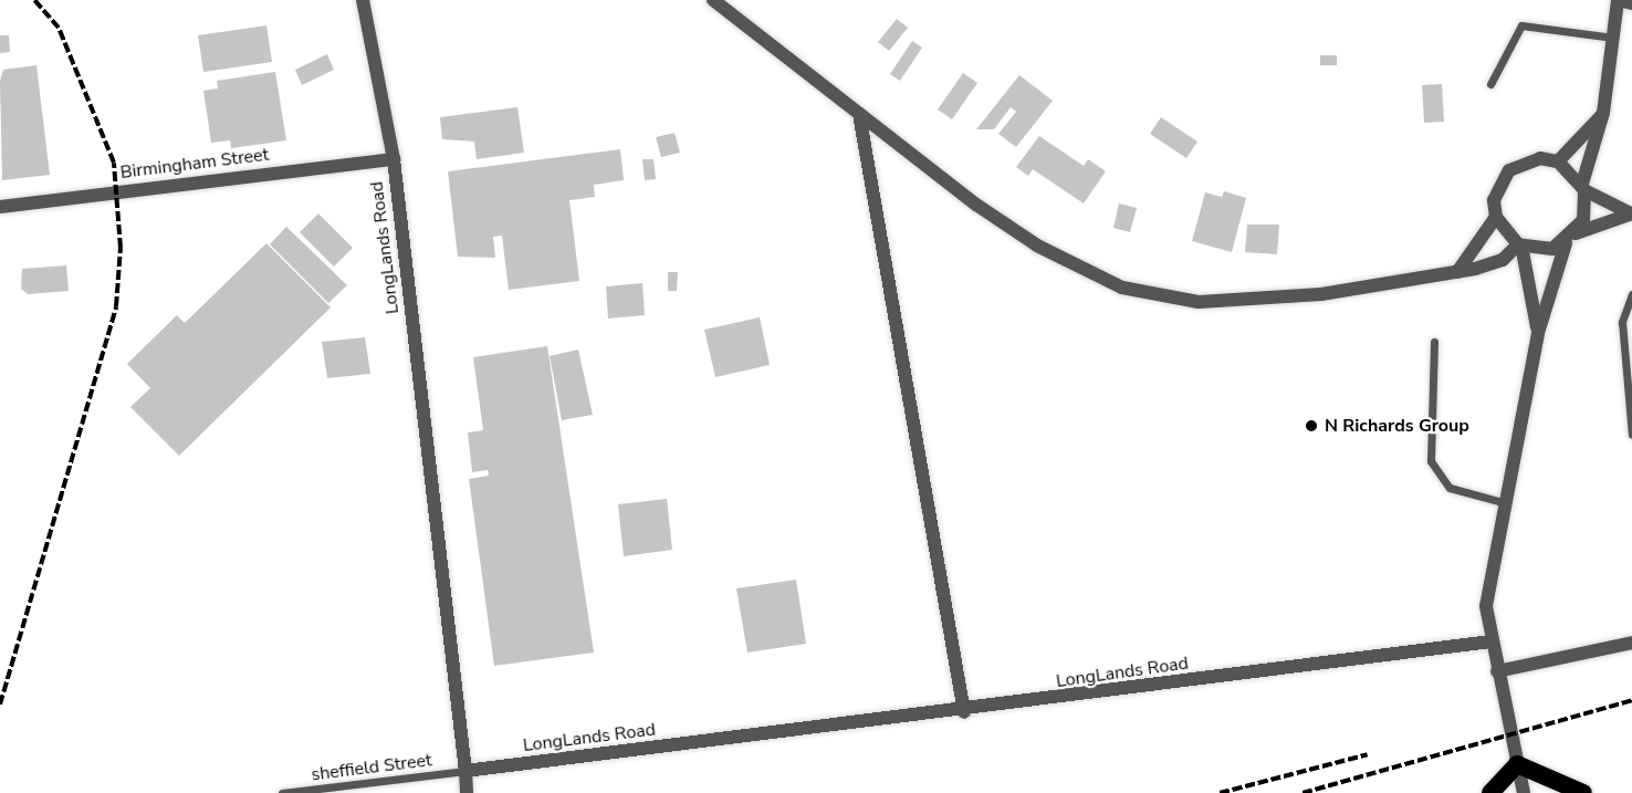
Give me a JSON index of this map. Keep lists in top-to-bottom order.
{
  "streets": {
    "street": ["Birmingham Street", "LongLands Road"],
    "lane": ["sheffield Street"]
  },
  "crossings": [
    ["Birmingham Street", "LongLands Road"],
    ["LongLands Road", "sheffield Street"]
  ],
  "places": ["N Richards Group"]
}
